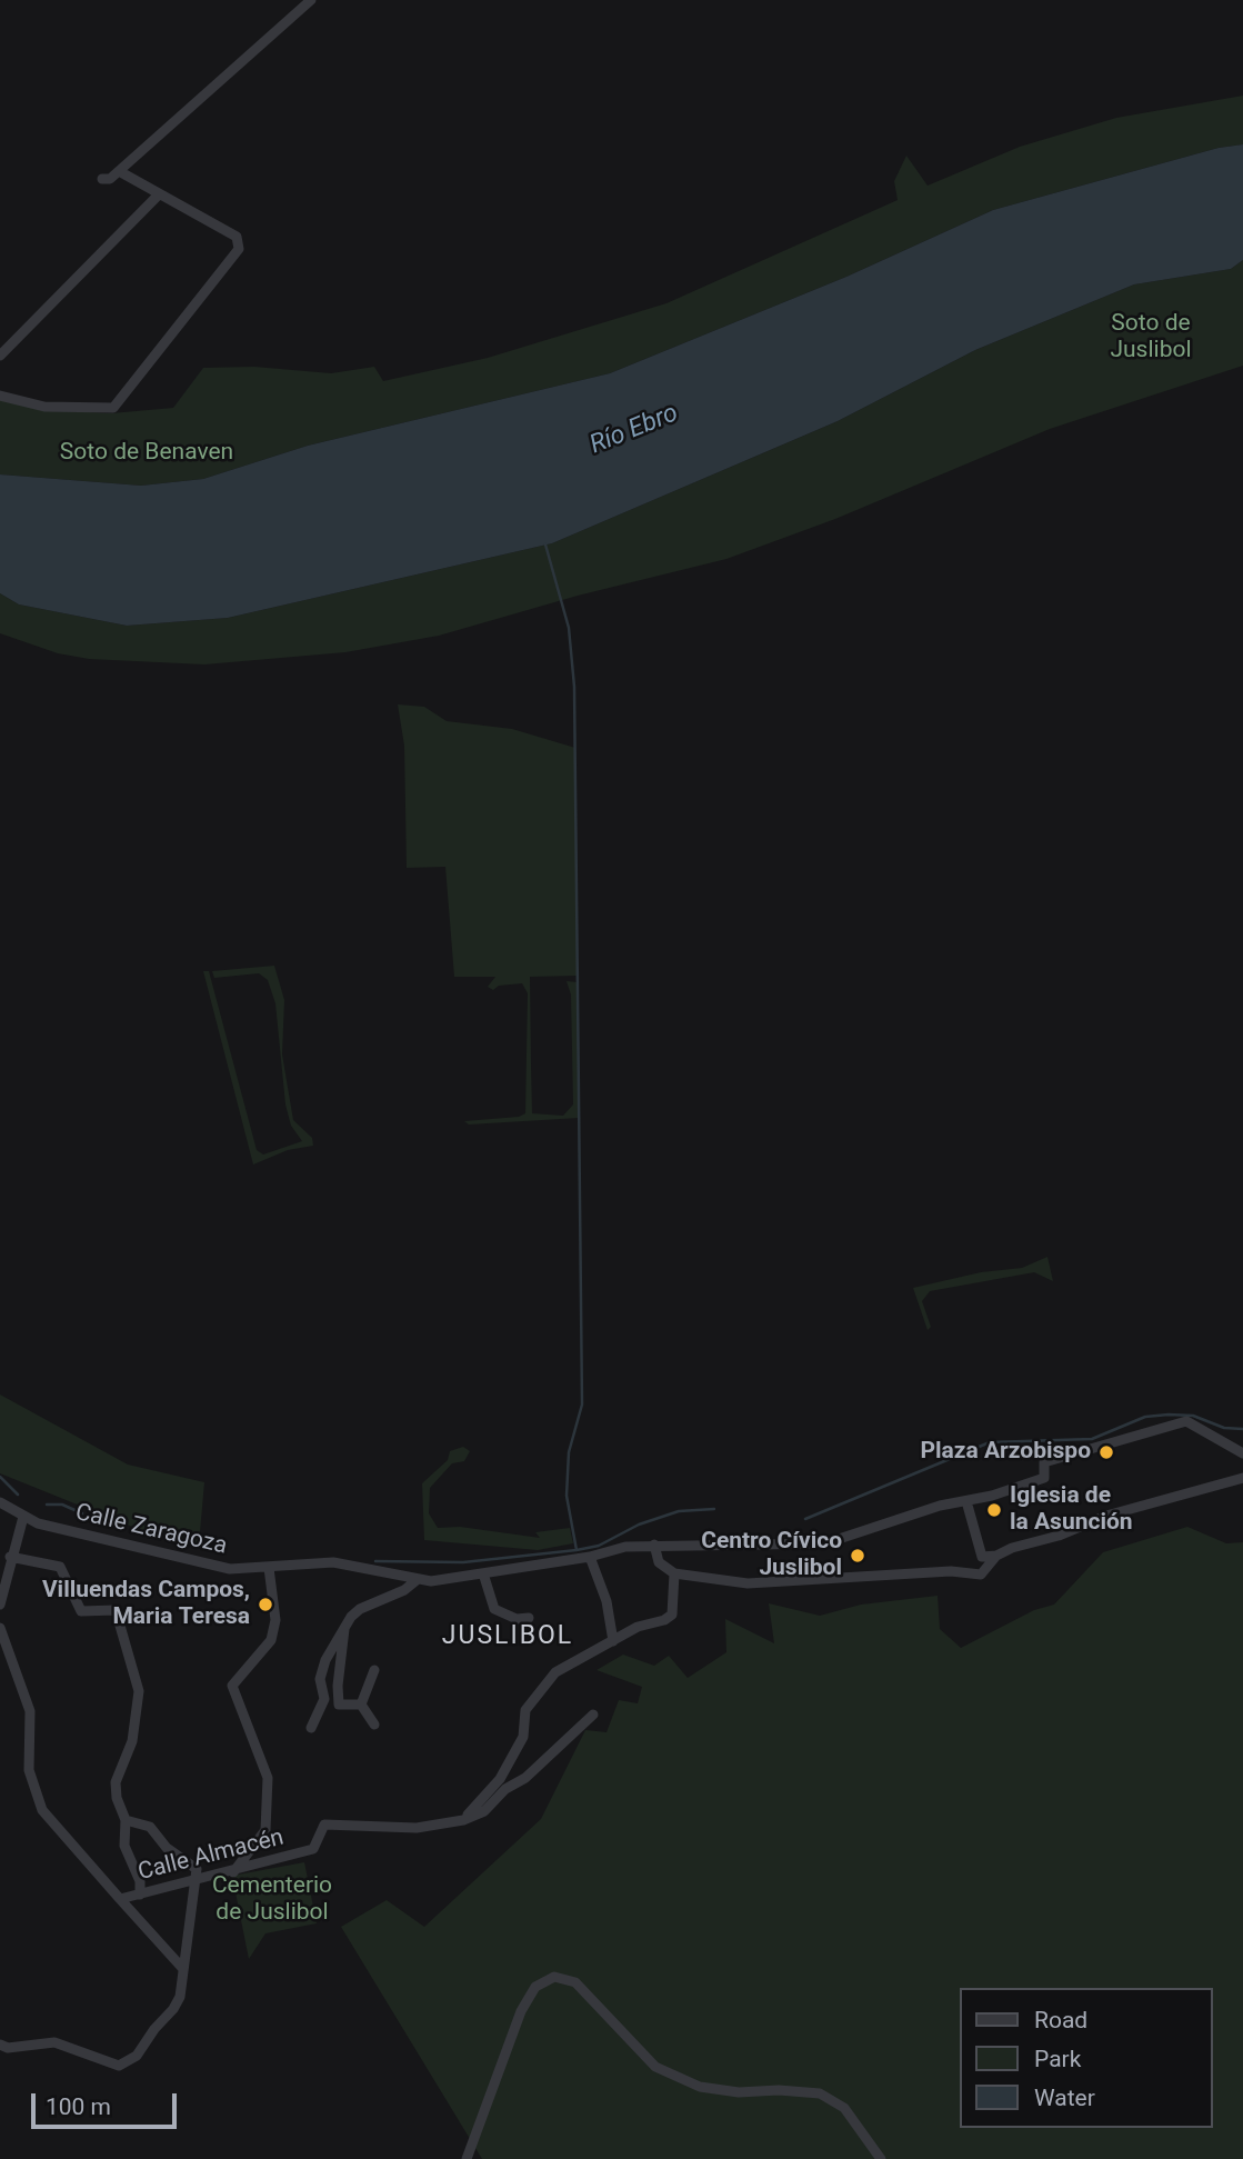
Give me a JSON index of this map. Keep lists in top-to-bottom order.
{
  "streets": {
    "street": ["Calle Zaragoza", "Calle Almacén"]
  },
  "districts": ["JUSLIBOL"],
  "water": ["Río Ebro"],
  "parks": ["Soto de Juslibol", "Soto de Benaven", "Cementerio de Juslibol"],
  "places": [
    "Plaza Arzobispo",
    "Iglesia de la Asunción",
    "Centro Cívico Juslibol",
    "Villuendas Campos, Maria Teresa"
  ],
  "legend": ["Road", "Park", "Water"],
  "scale_bar": "100 m"
}
